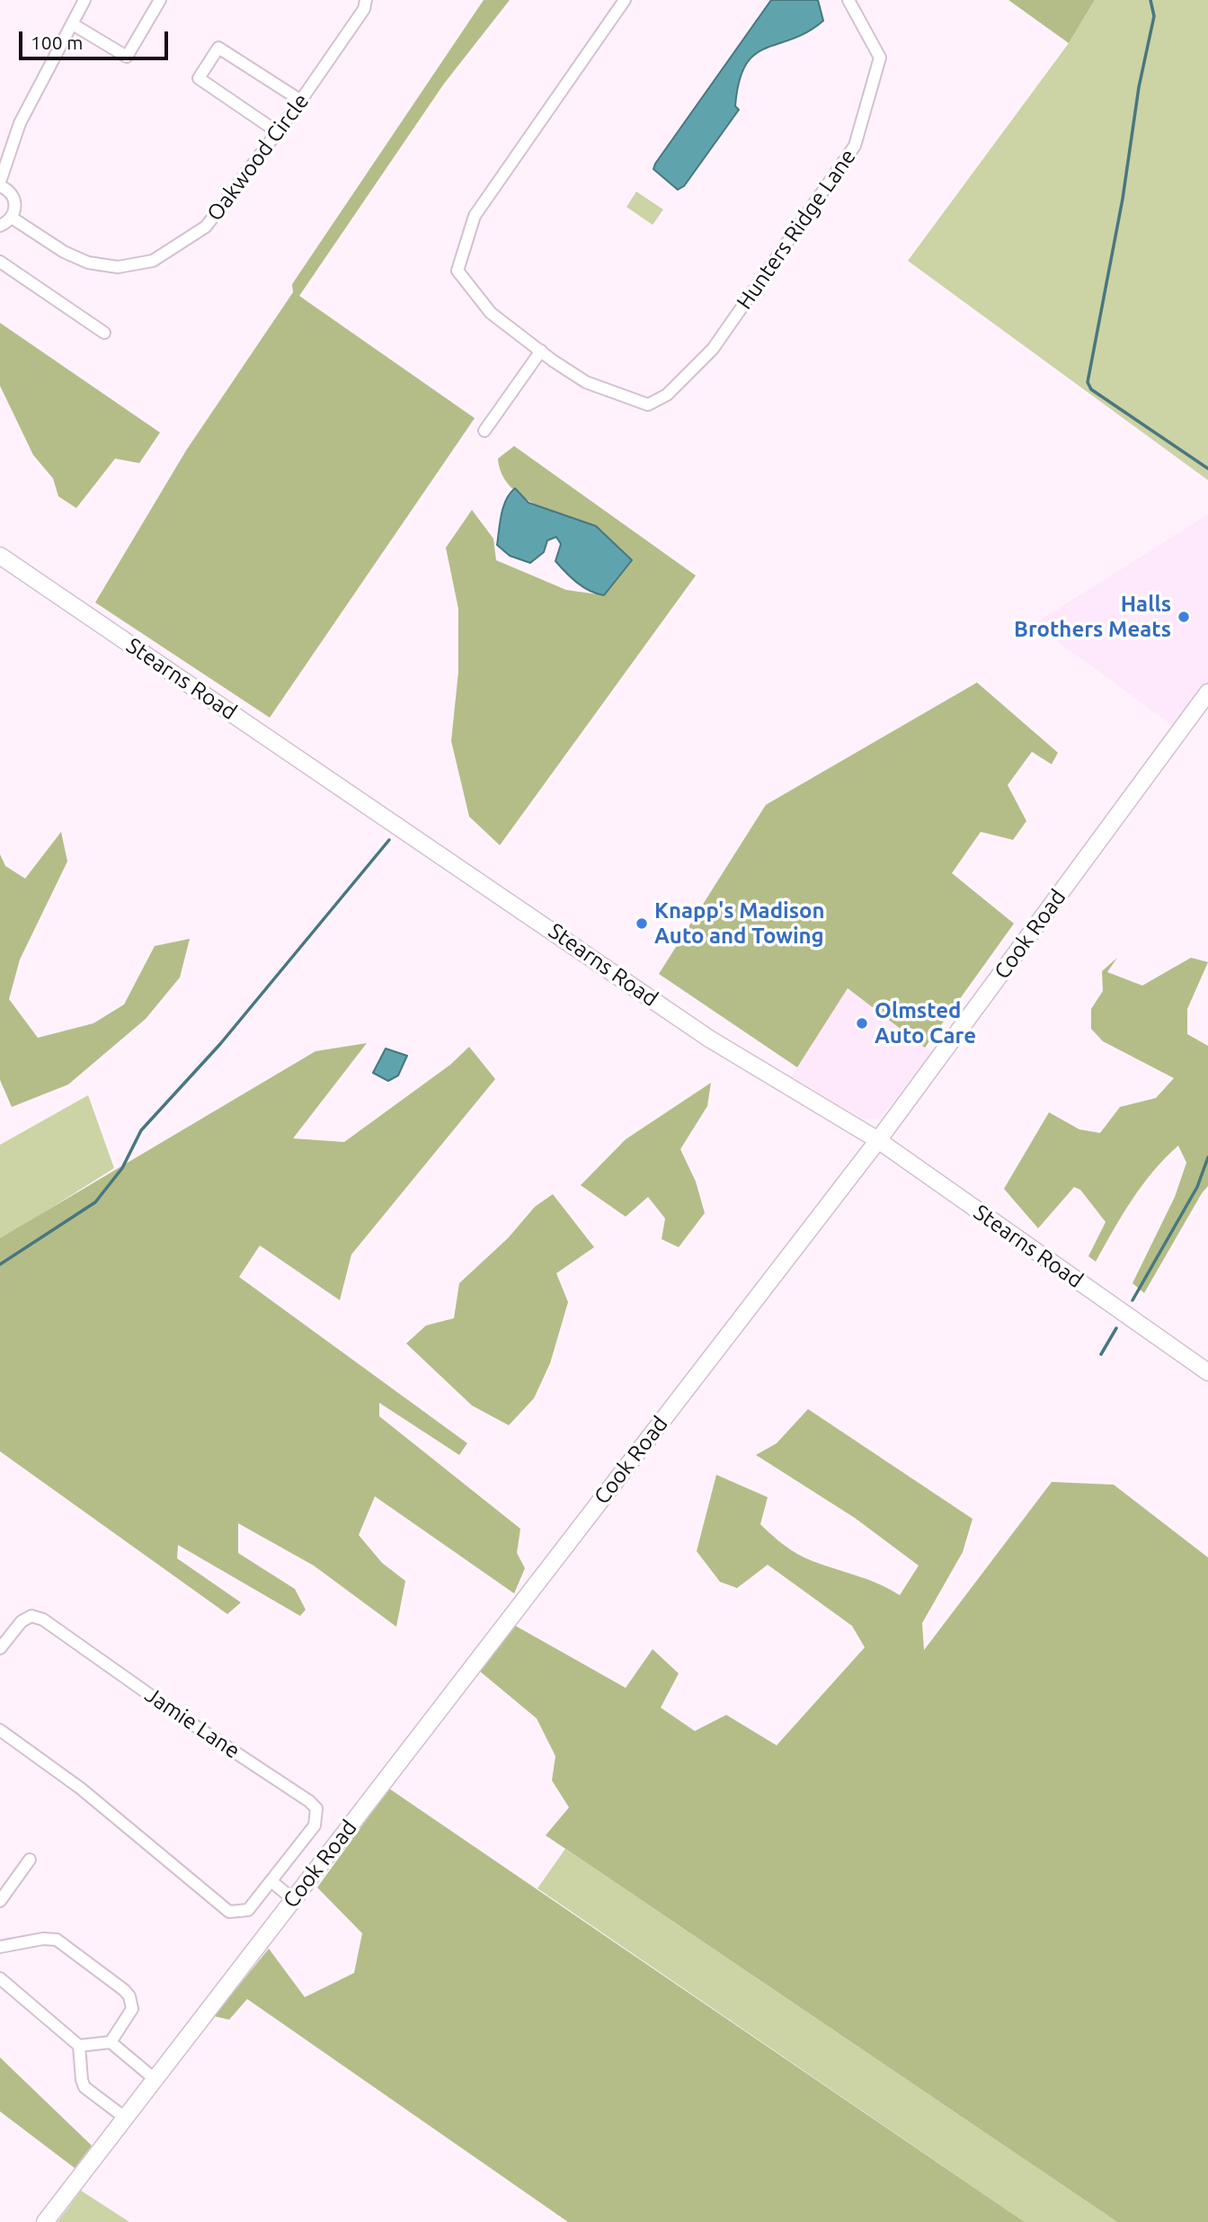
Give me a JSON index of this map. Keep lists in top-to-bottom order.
{
  "streets": {
    "street": [
      "Oakwood Circle",
      "Hunters Ridge Lane",
      "Stearns Road",
      "Cook Road",
      "Jamie Lane"
    ]
  },
  "crossings": [
    ["Stearns Road", "Cook Road"]
  ],
  "places": ["Halls Brothers Meats", "Knapp's Madison Auto and Towing", "Olmsted Auto Care"],
  "scale_bar": "100 m"
}
